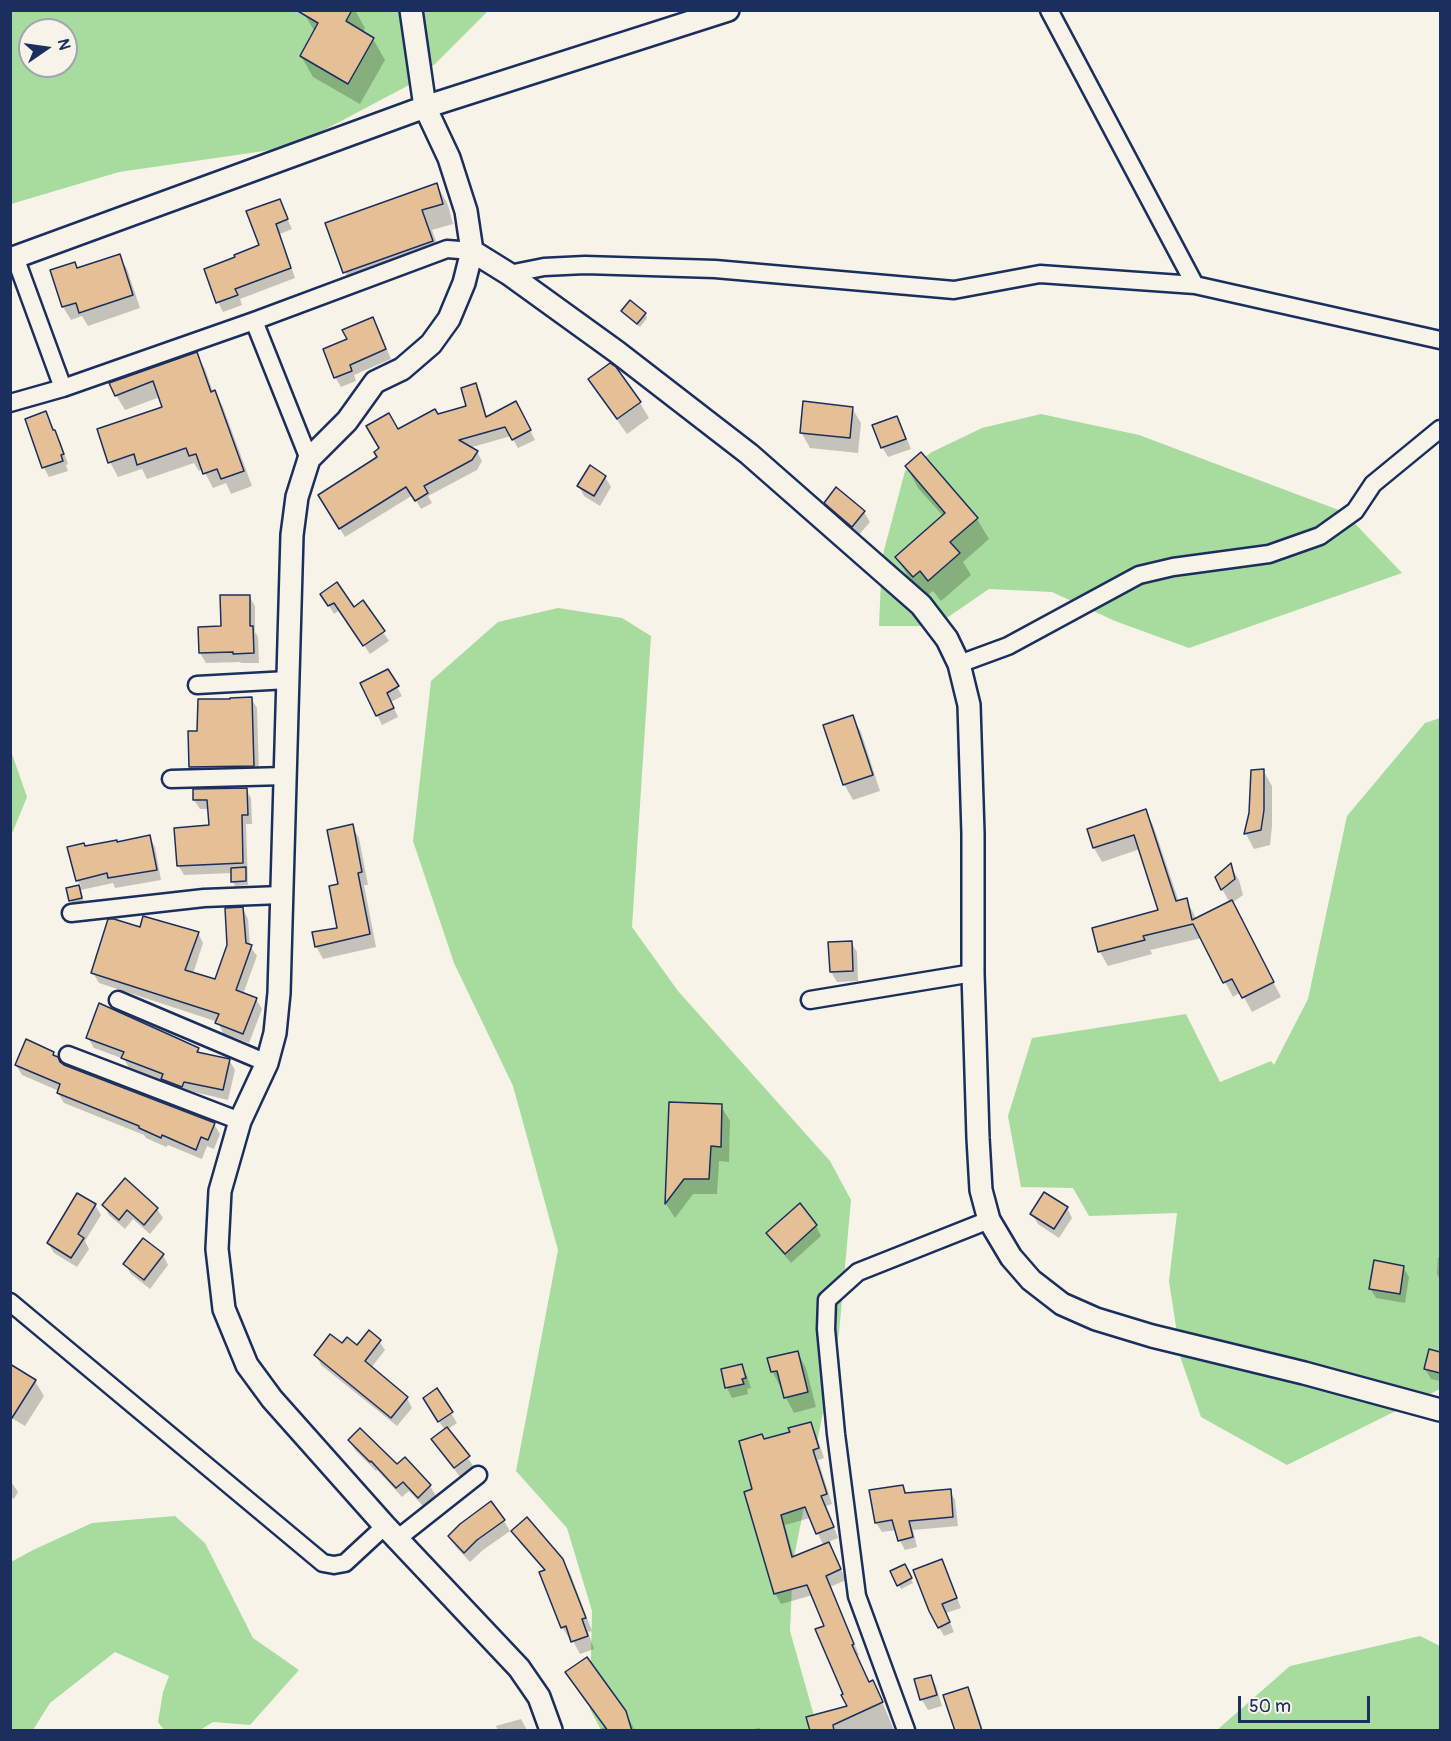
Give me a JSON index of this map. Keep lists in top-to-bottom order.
{
  "scale_bar": "50 m",
  "north": "right"
}
